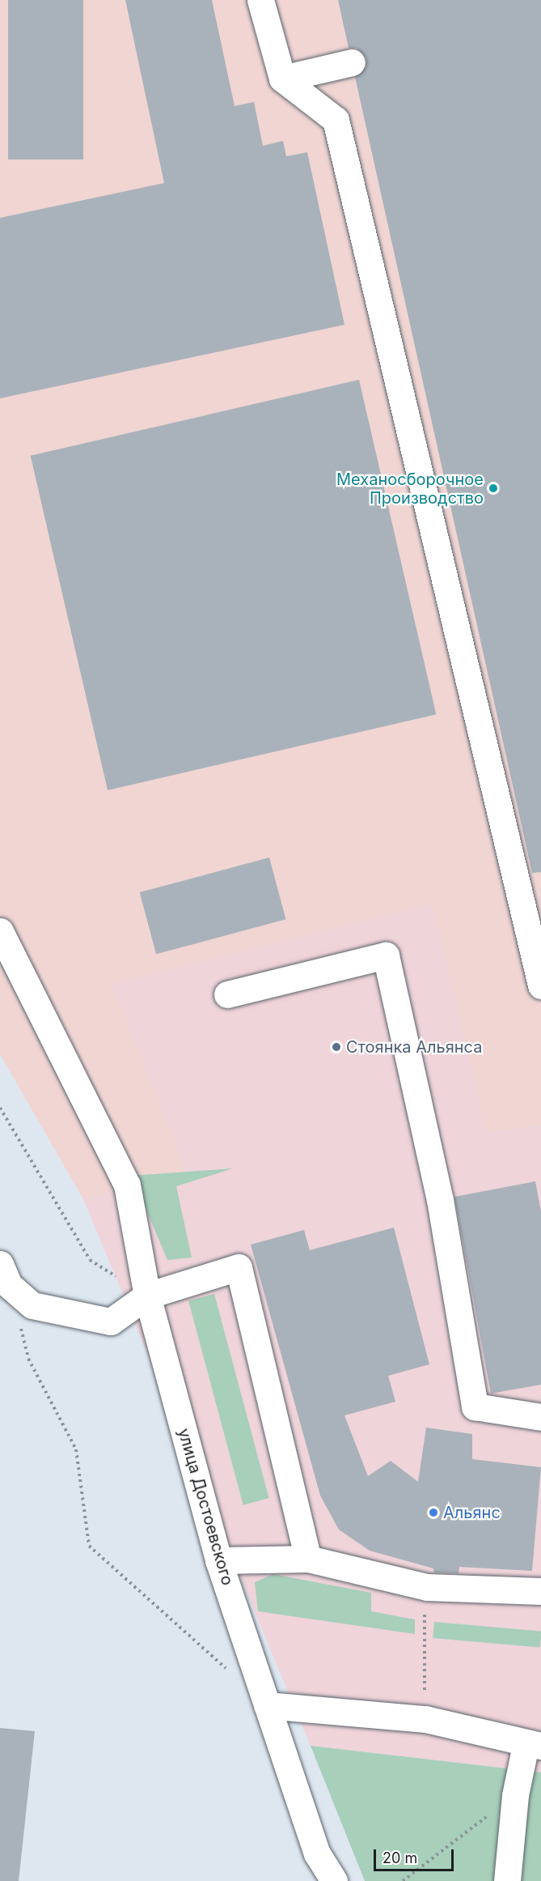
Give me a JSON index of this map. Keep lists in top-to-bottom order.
{
  "streets": {
    "street": ["улица Достоевского"]
  },
  "places": ["Механосборочное Производство", "Стоянка Альянса", "Альянс"],
  "scale_bar": "20 m"
}
